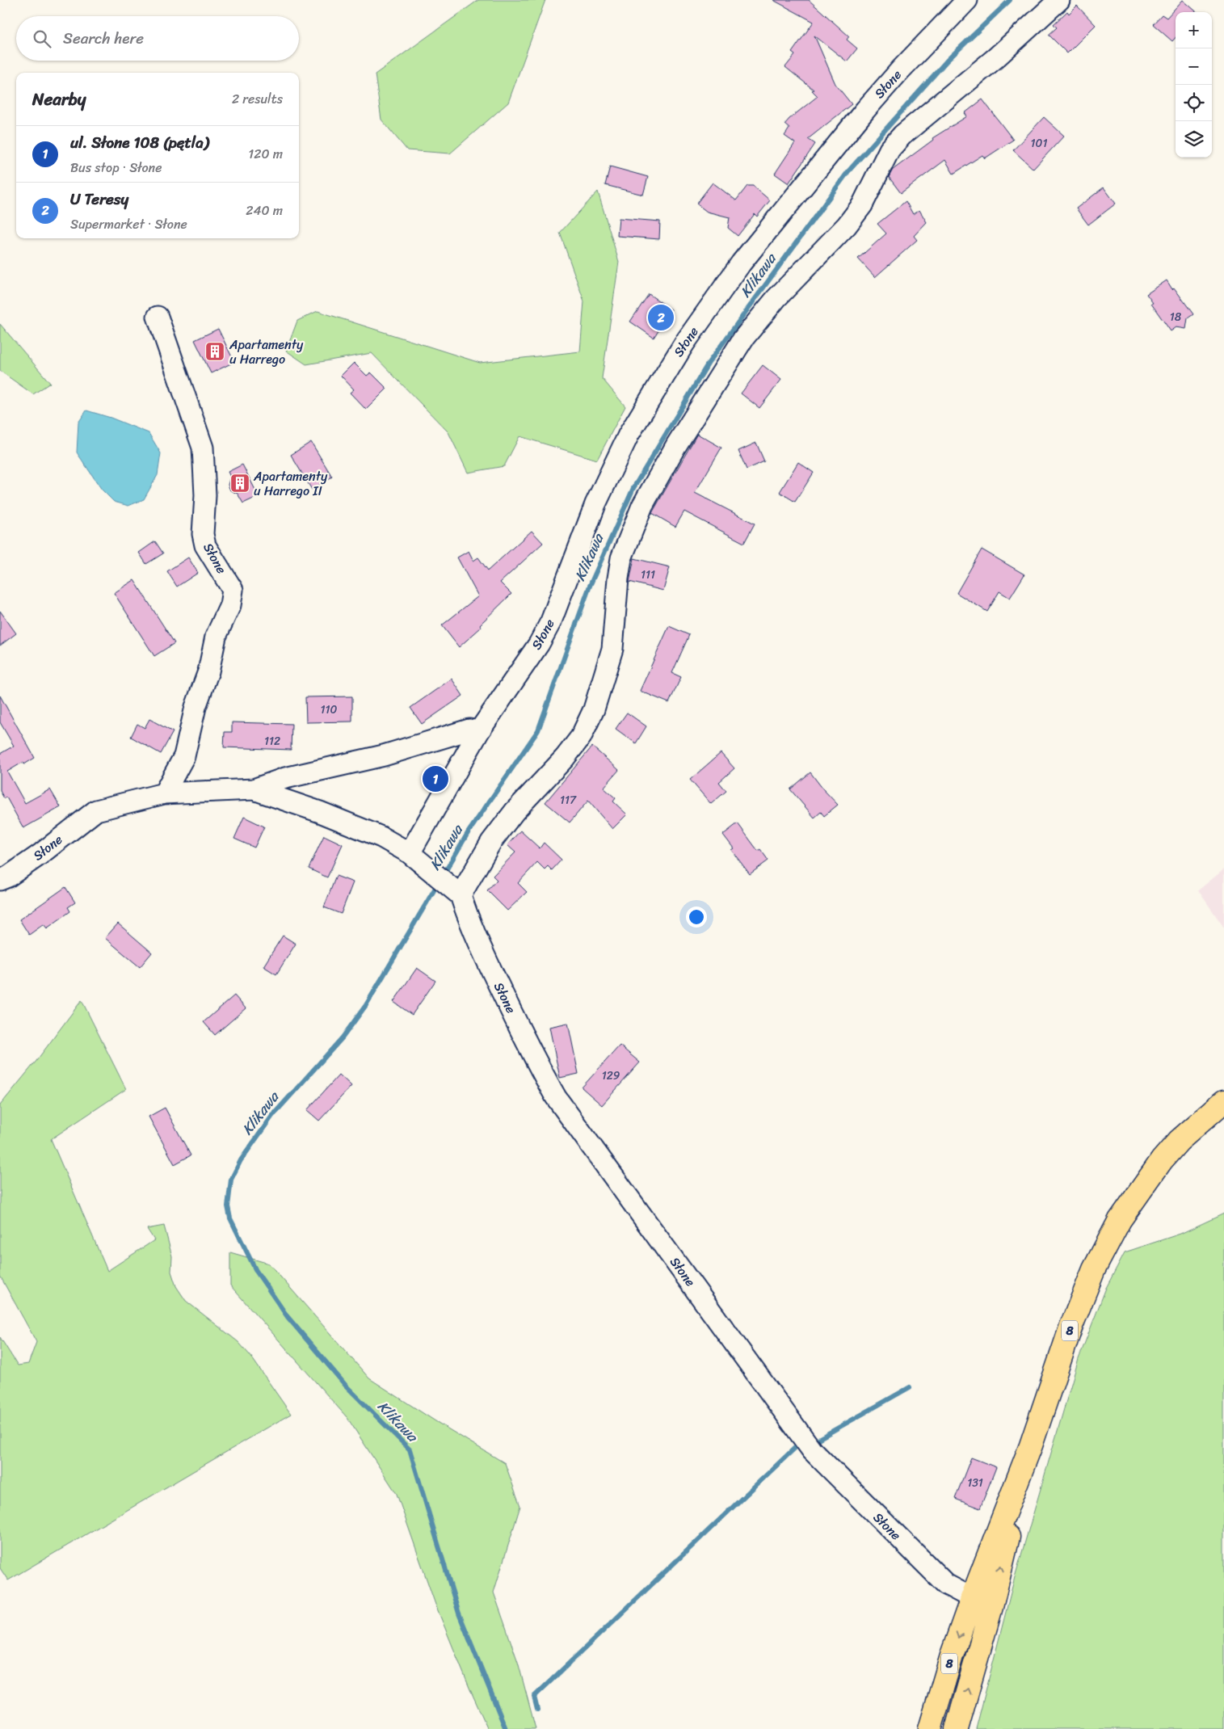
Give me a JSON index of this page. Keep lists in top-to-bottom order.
{
  "streets": {
    "highway": ["8"],
    "street": ["Słone"]
  },
  "crossings": [
    ["Słone", "8"]
  ],
  "water": ["Klikawa"],
  "places": {
    "building": ["Apartamenty u Harrego", "Apartamenty u Harrego II"]
  },
  "house_numbers": [
    "101",
    "18",
    "111",
    "110",
    "112",
    "117",
    "129",
    "131"
  ],
  "page": {
    "map_buttons": ["+", "−"],
    "search": "Search here",
    "heading": ["Nearby", "2 results"],
    "list": [
      {
        "mark": "1",
        "name": "ul. Słone 108 (pętla)",
        "note": "Bus stop · Słone",
        "value": "120 m"
      },
      {
        "mark": "2",
        "name": "U Teresy",
        "note": "Supermarket · Słone",
        "value": "240 m"
      }
    ],
    "pins": ["2", "1"]
  }
}
